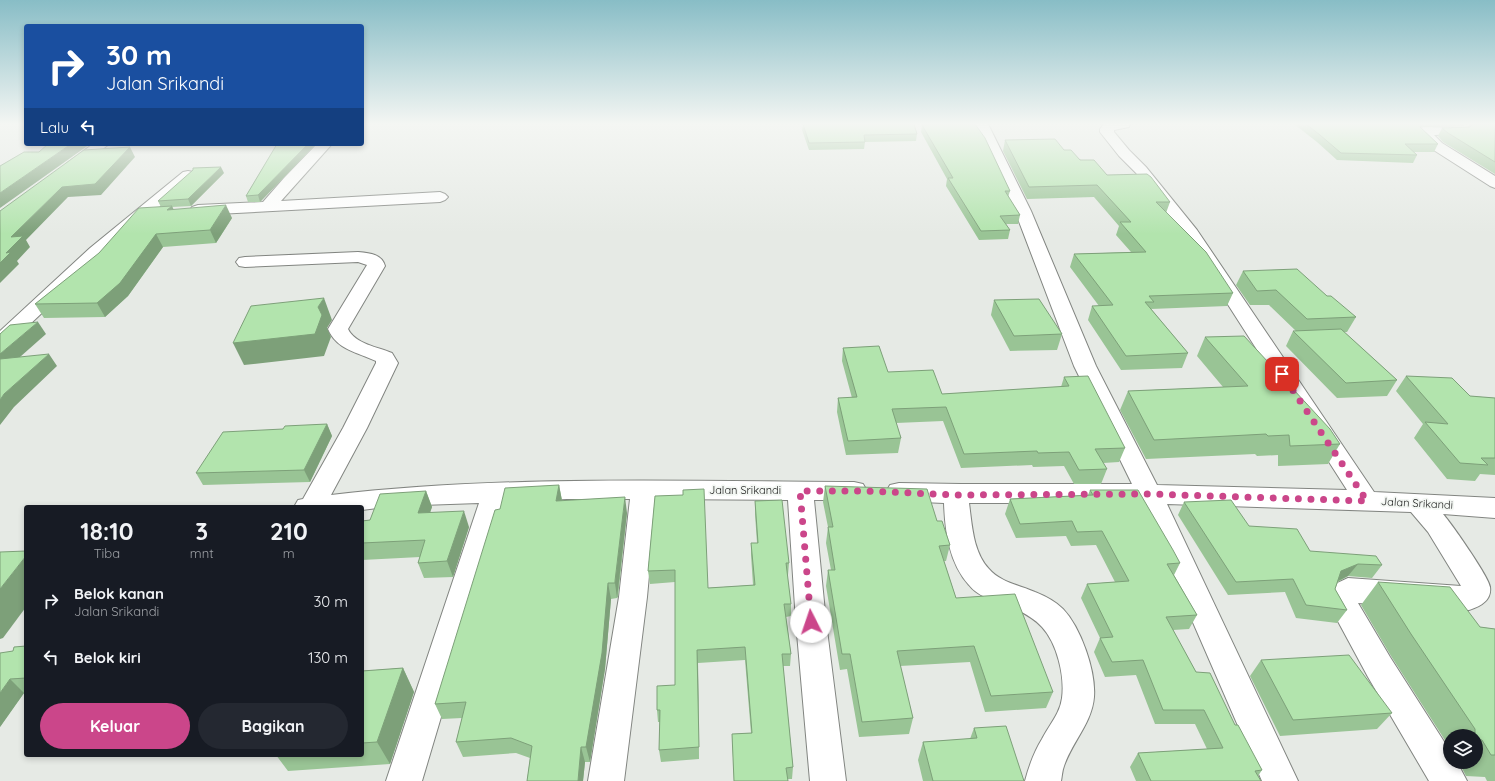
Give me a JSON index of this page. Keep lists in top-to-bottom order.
{
  "streets": {
    "street": ["Jalan Srikandi"]
  },
  "page": {
    "turn": ["30 m", "Jalan Srikandi"],
    "then": "Lalu",
    "eta": [
      "18:10",
      "Tiba",
      "3",
      "mnt",
      "210",
      "m"
    ],
    "list": [
      {
        "name": "Belok kanan",
        "note": "Jalan Srikandi",
        "value": "30 m"
      },
      {
        "name": "Belok kiri",
        "value": "130 m"
      }
    ],
    "buttons": ["Keluar", "Bagikan"]
  }
}
